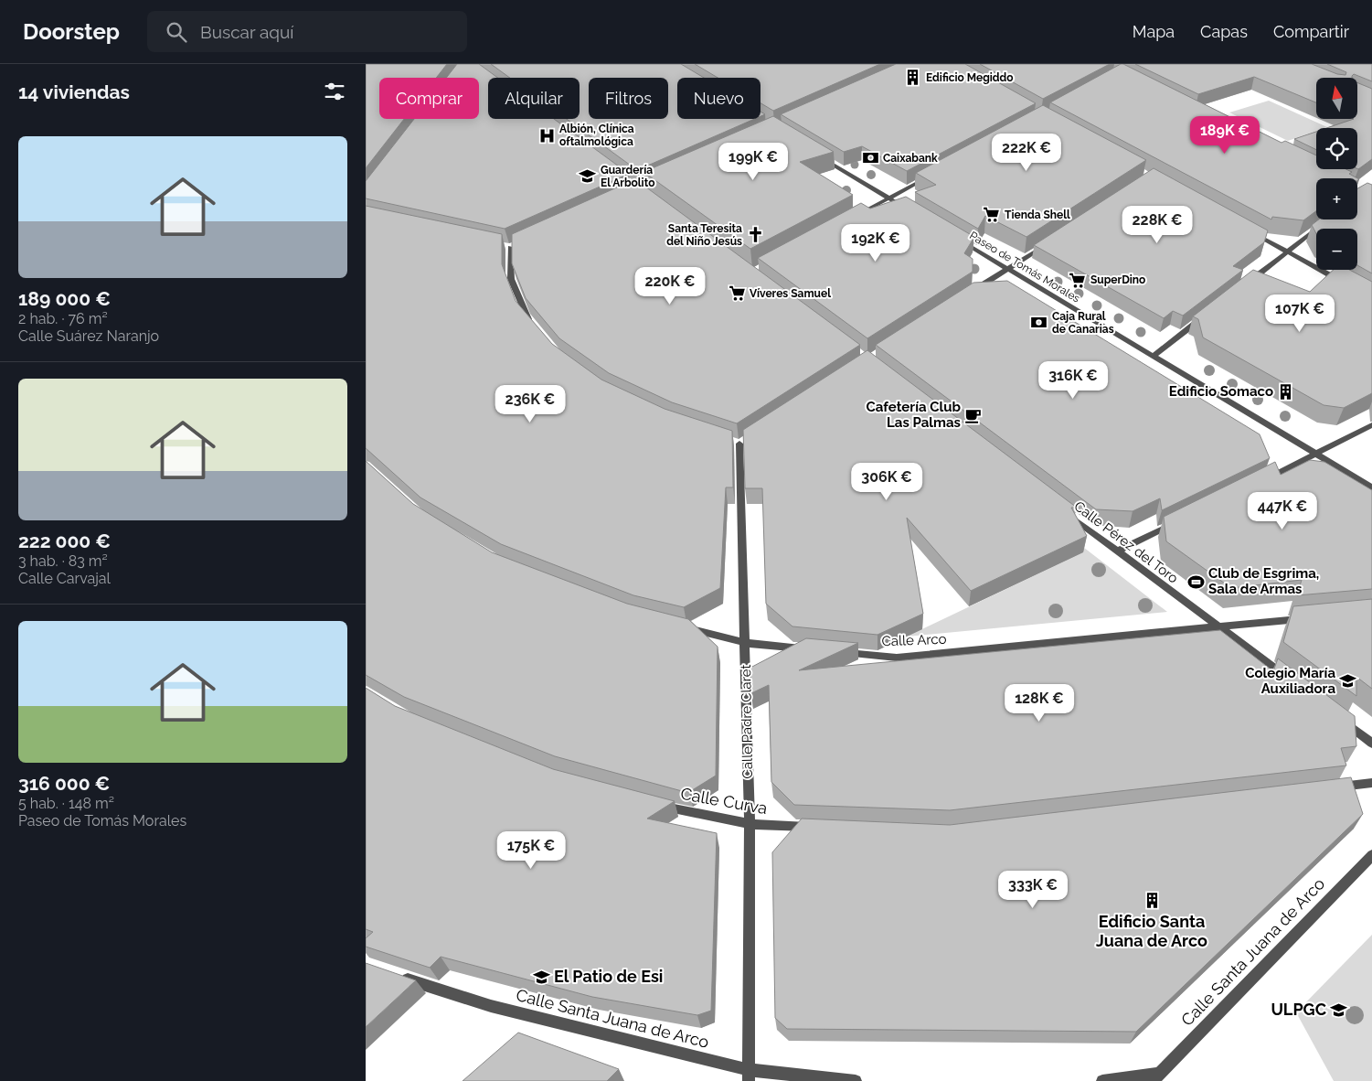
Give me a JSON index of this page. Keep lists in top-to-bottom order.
{
  "streets": {
    "street": [
      "Paseo de Tomás Morales",
      "Calle Pérez del Toro",
      "Calle Arco",
      "Calle Padre Claret",
      "Calle Curva",
      "Calle Santa Juana de Arco"
    ]
  },
  "crossings": [
    ["Calle Pérez del Toro", "Calle Arco"],
    ["Calle Padre Claret", "Calle Curva"],
    ["Calle Padre Claret", "Calle Santa Juana de Arco"]
  ],
  "places": {
    "building": ["Edificio Megiddo", "Edificio Somaco", "Edificio Santa Juana de Arco"],
    "hospital": ["Albión, Clínica oftalmológica"],
    "bank": ["Caixabank", "Caja Rural de Canarias"],
    "school or university": [
      "Guardería El Arbolito",
      "Colegio María Auxiliadora",
      "El Patio de Esi",
      "ULPGC"
    ],
    "supermarket": ["Tienda Shell", "SuperDino", "Víveres Samuel"],
    "church": ["Santa Teresita del Niño Jesús"],
    "cafe": ["Cafetería Club Las Palmas"],
    "sports": ["Club de Esgrima, Sala de Armas"]
  },
  "north": "top",
  "page": {
    "header": "Doorstep",
    "search": "Buscar aquí",
    "nav": ["Mapa", "Capas", "Compartir"],
    "heading": "14 viviendas",
    "map_buttons": ["+", "−"],
    "chip": [
      "Comprar",
      "Alquilar",
      "Filtros",
      "Nuevo"
    ],
    "price": [
      "189K €",
      "222K €",
      "199K €",
      "228K €",
      "192K €",
      "220K €",
      "107K €",
      "316K €",
      "236K €",
      "306K €",
      "447K €",
      "128K €",
      "175K €",
      "333K €"
    ],
    "list": [
      {
        "name": "189 000 €",
        "note": "2 hab. · 76 m² · Calle Suárez Naranjo"
      },
      {
        "name": "222 000 €",
        "note": "3 hab. · 83 m² · Calle Carvajal"
      },
      {
        "name": "316 000 €",
        "note": "5 hab. · 148 m² · Paseo de Tomás Morales"
      }
    ]
  }
}
